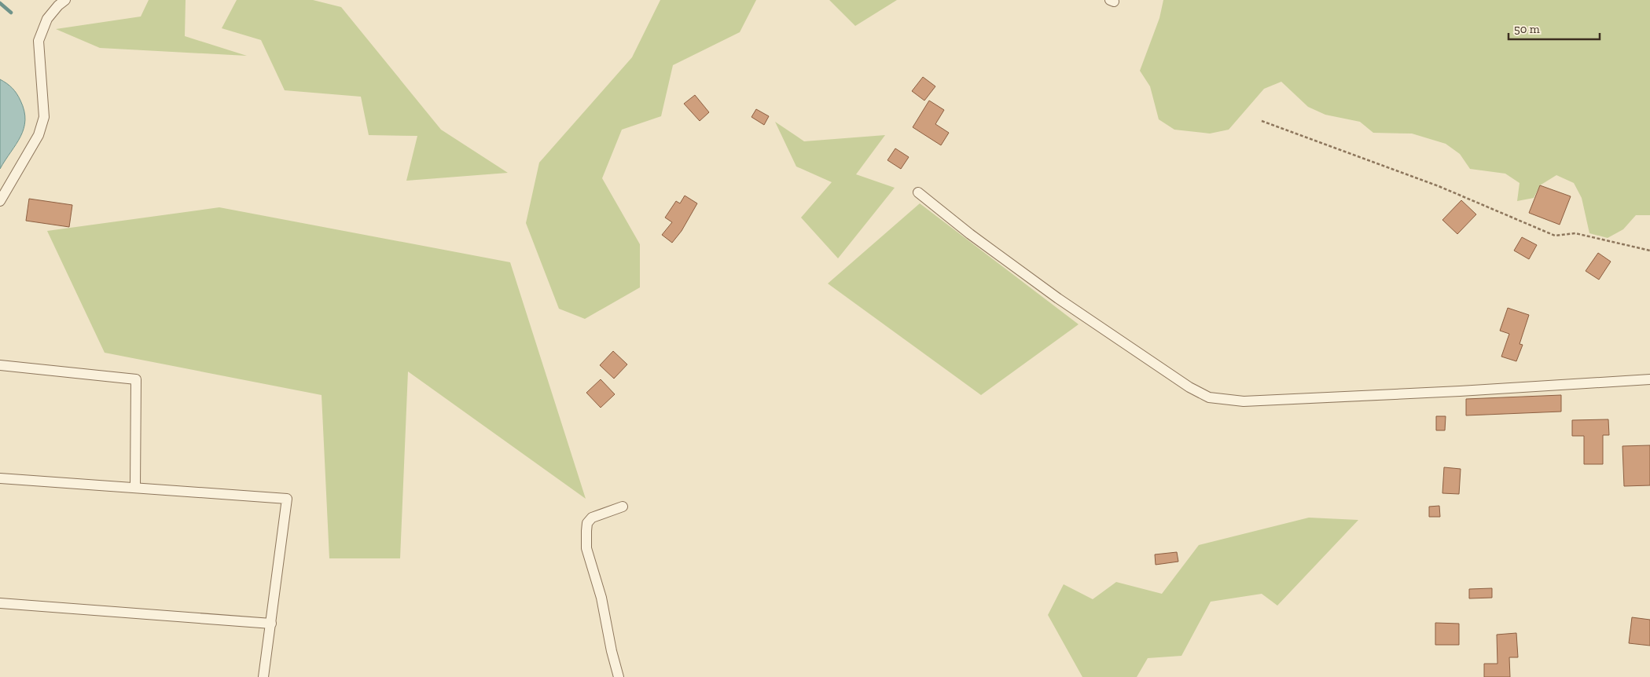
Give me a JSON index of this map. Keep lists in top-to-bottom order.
{
  "scale_bar": "50 m"
}
